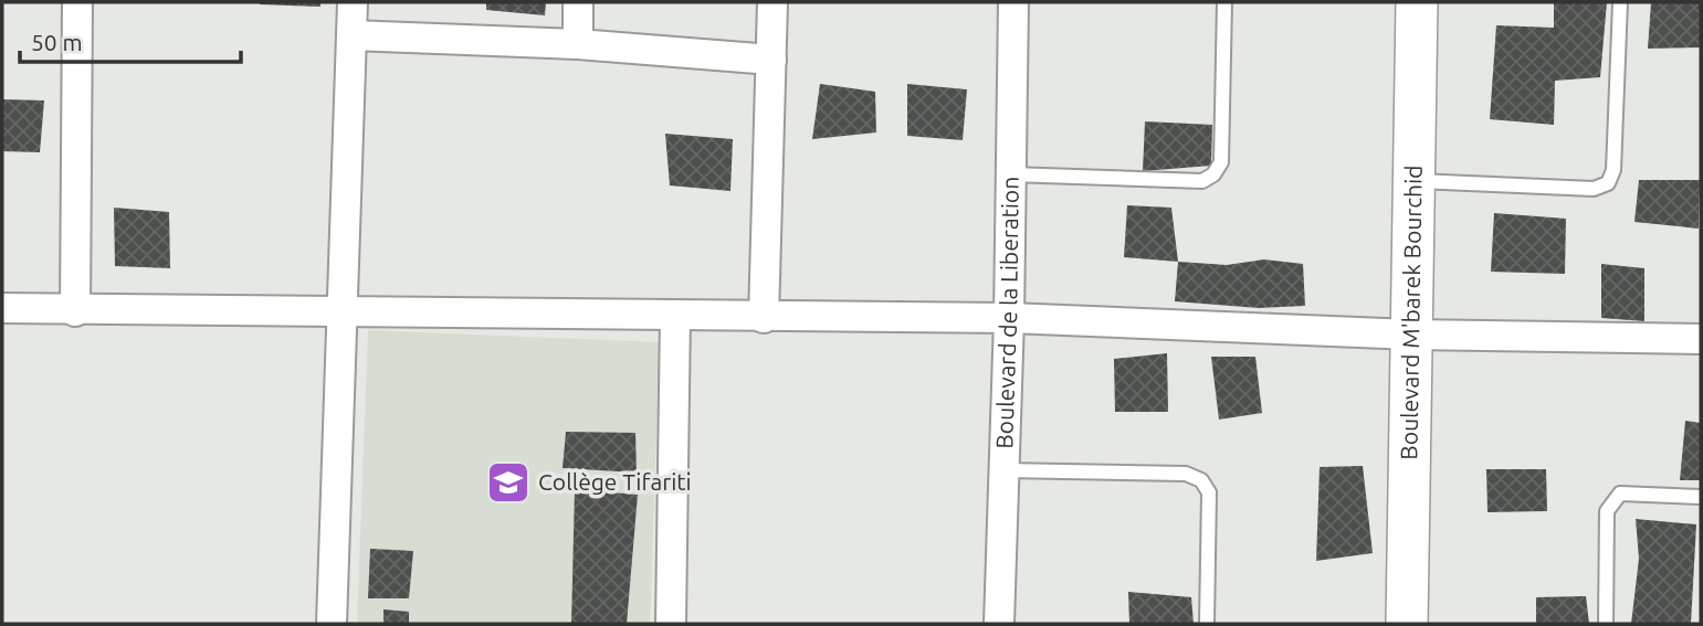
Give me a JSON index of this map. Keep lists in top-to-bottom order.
{
  "streets": {
    "street": ["Boulevard M'barek Bourchid", "Boulevard de la Liberation"]
  },
  "places": {
    "school or university": ["Collège Tifariti"]
  },
  "scale_bar": "50 m"
}
